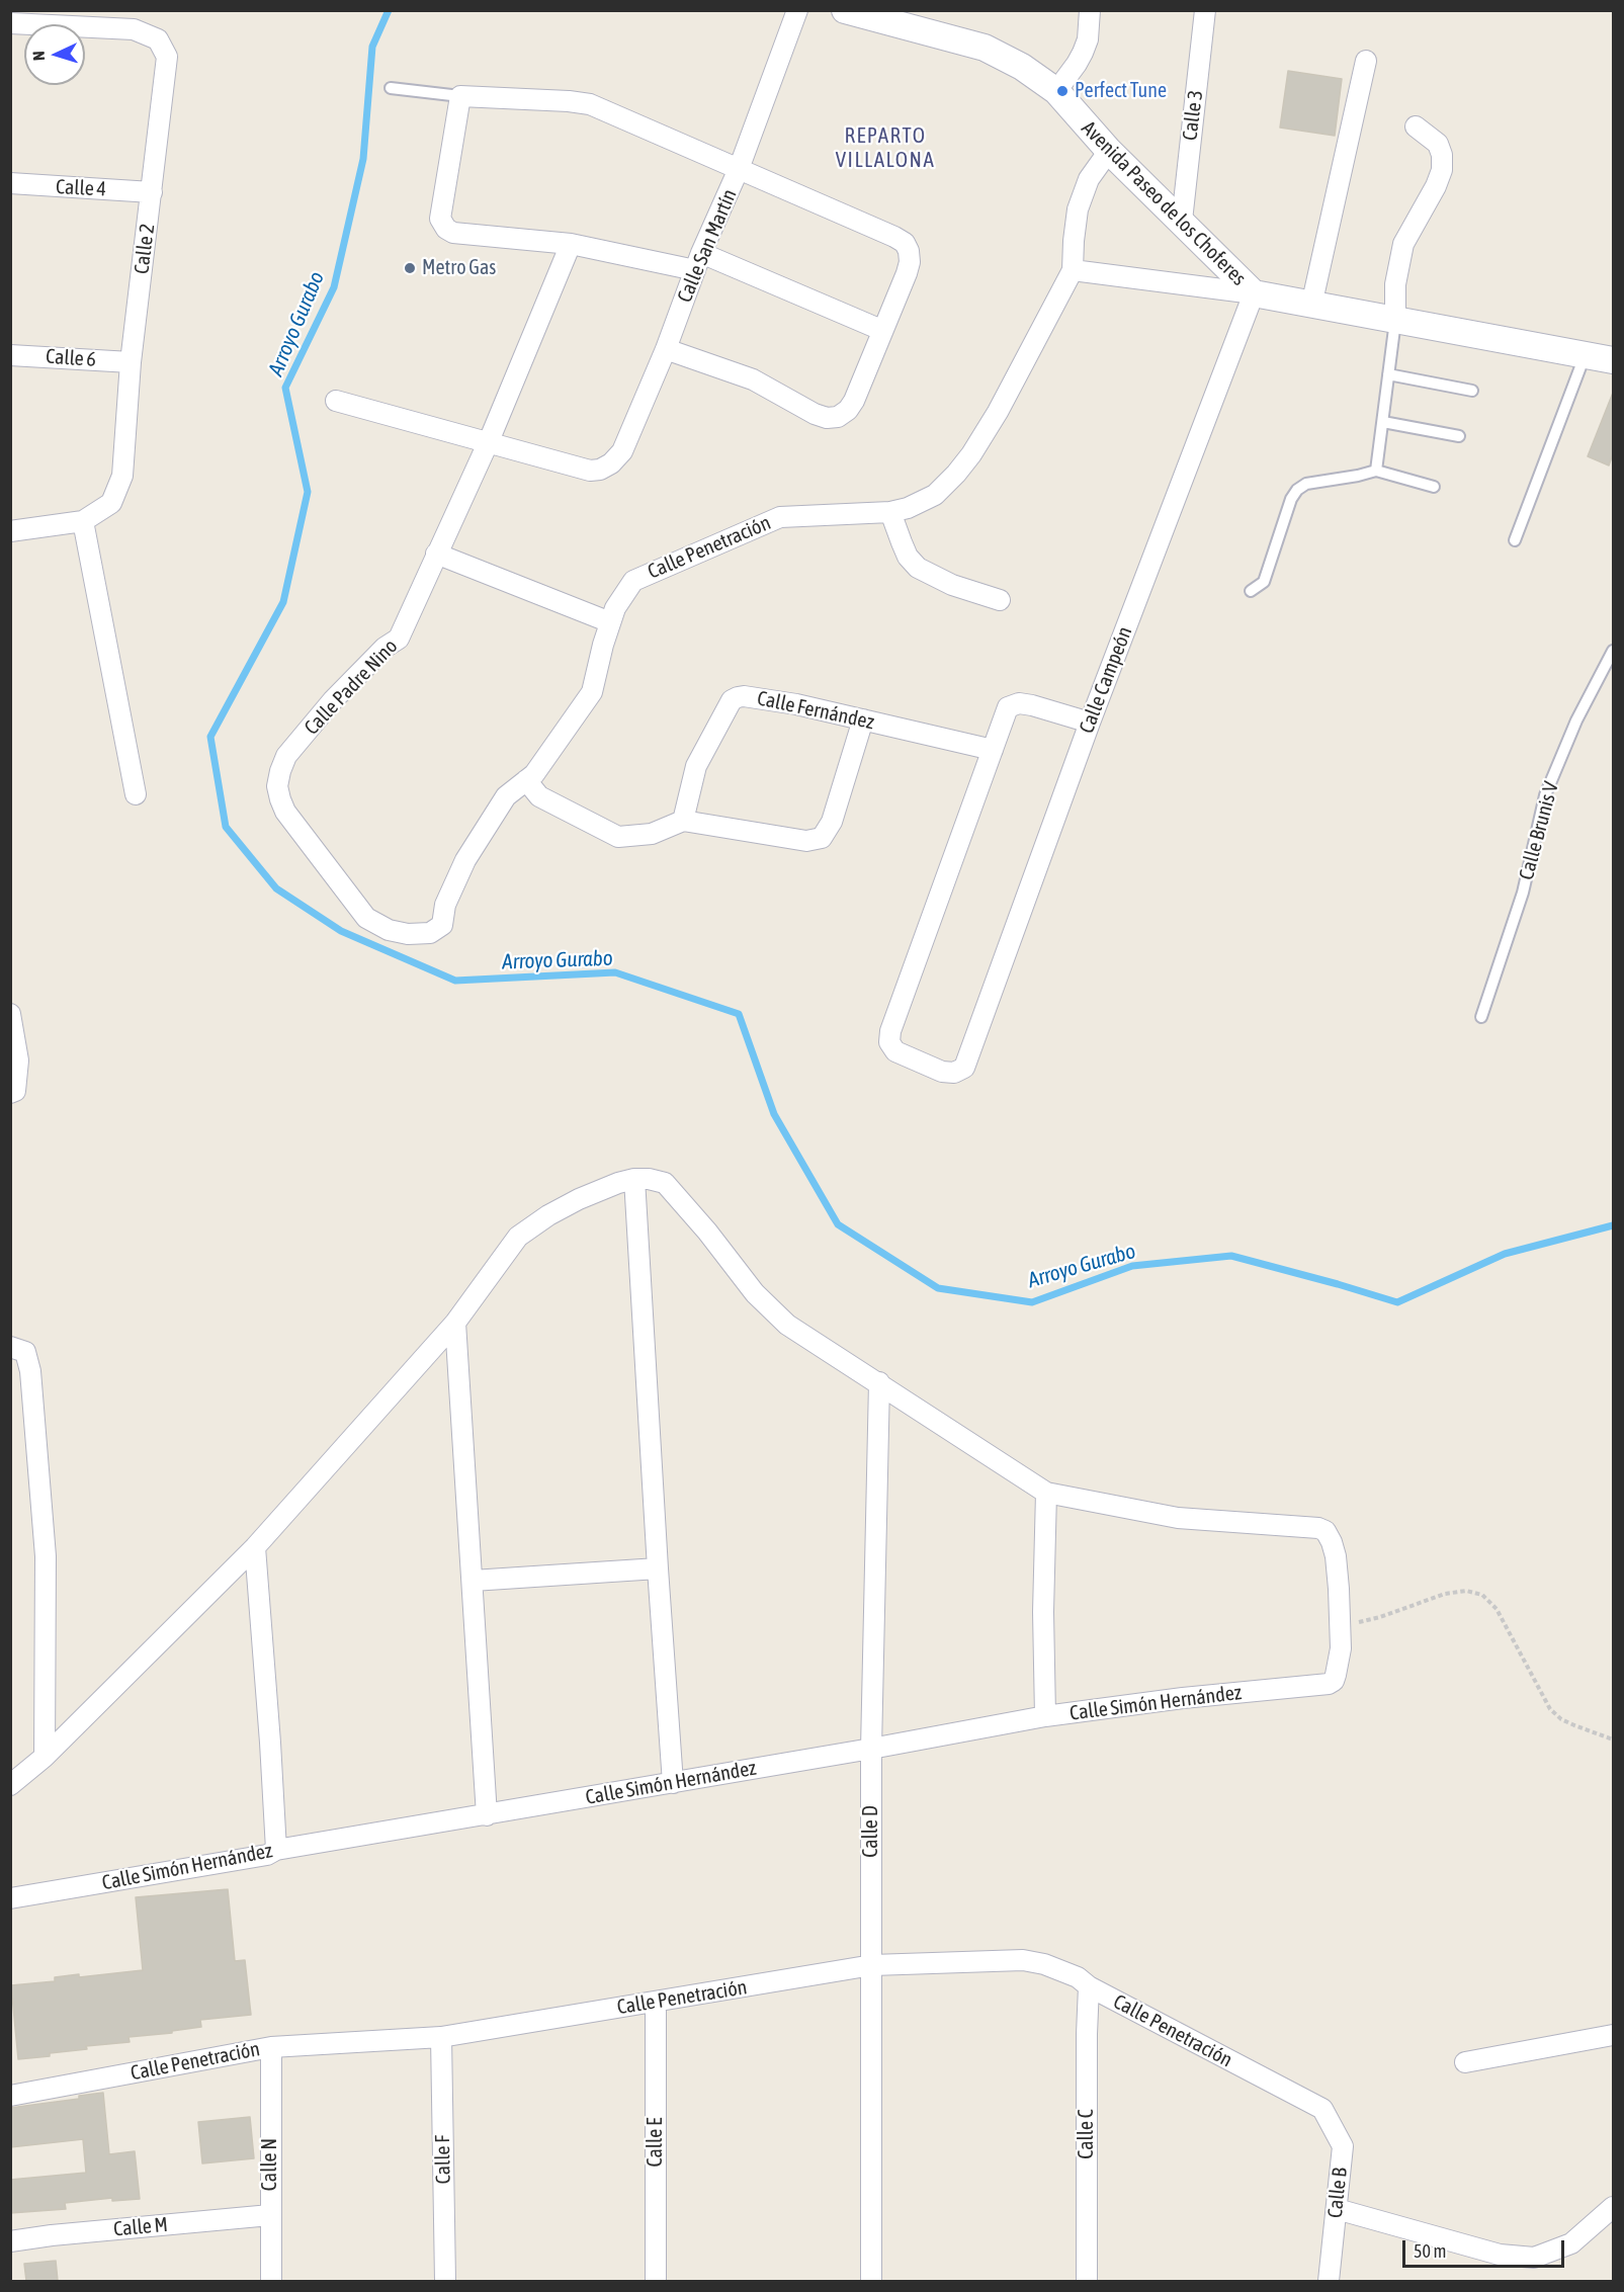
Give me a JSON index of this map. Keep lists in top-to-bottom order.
{
  "streets": {
    "street": [
      "Calle 3",
      "Calle 4",
      "Avenida Paseo de los Choferes",
      "Calle San Martín",
      "Calle 2",
      "Calle 6",
      "Calle Penetración",
      "Calle Campeón",
      "Calle Padre Nino",
      "Calle Fernández",
      "Calle Simón Hernández",
      "Calle D",
      "Calle C",
      "Calle E",
      "Calle F",
      "Calle N",
      "Calle B",
      "Calle M"
    ],
    "lane": ["Calle Brunis V"]
  },
  "crossings": [
    ["Calle 3", "Avenida Paseo de los Choferes"],
    ["Calle 4", "Calle 2"],
    ["Avenida Paseo de los Choferes", "Calle Campeón"],
    ["Calle San Martín", "Calle Padre Nino"],
    ["Calle 2", "Calle 6"],
    ["Calle Penetración", "Calle Padre Nino"],
    ["Calle Penetración", "Calle D"],
    ["Calle Penetración", "Calle C"],
    ["Calle Penetración", "Calle E"],
    ["Calle Penetración", "Calle F"],
    ["Calle Penetración", "Calle N"],
    ["Calle Penetración", "Calle B"],
    ["Calle Campeón", "Calle Fernández"],
    ["Calle Simón Hernández", "Calle D"],
    ["Calle N", "Calle M"]
  ],
  "districts": ["REPARTO VILLALONA"],
  "water": ["Arroyo Gurabo"],
  "places": ["Perfect Tune", "Metro Gas"],
  "scale_bar": "50 m",
  "north": "left"
}
